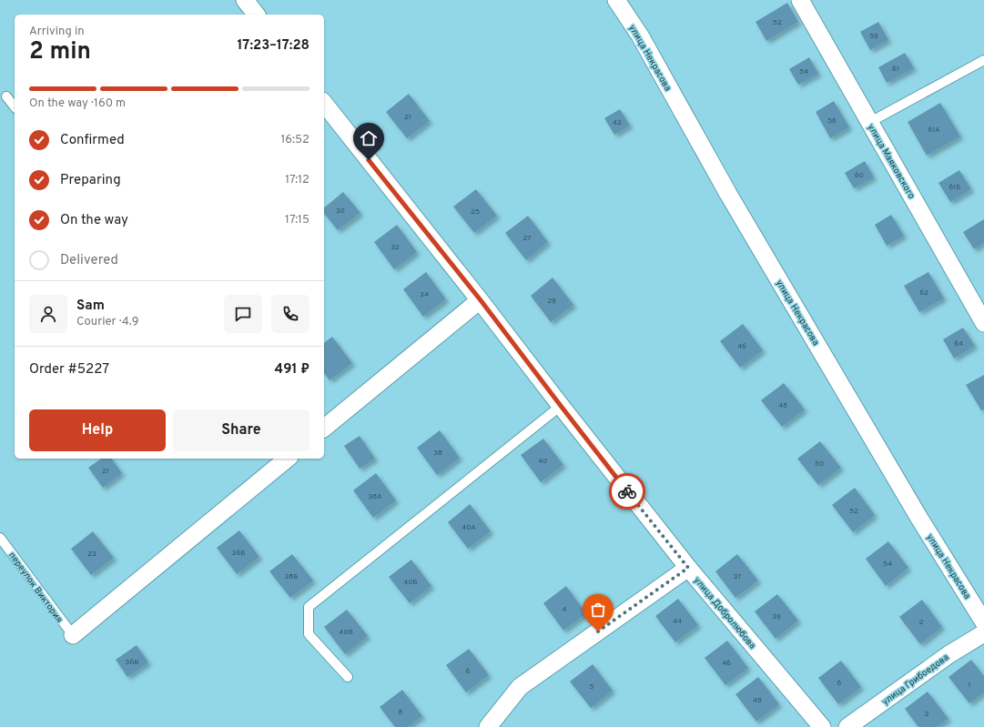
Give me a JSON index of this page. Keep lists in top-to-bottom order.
{
  "streets": {
    "street": [
      "улица Некрасова",
      "улица Маяковского",
      "улица Добролюбова",
      "улица Грибоедова"
    ],
    "lane": ["переулок Виктория"]
  },
  "house_numbers": [
    "52",
    "59",
    "61",
    "54",
    "21",
    "56",
    "42",
    "61А",
    "60",
    "61Б",
    "30",
    "25",
    "27",
    "32",
    "62",
    "34",
    "29",
    "64",
    "46",
    "48",
    "38",
    "40",
    "50",
    "21",
    "38А",
    "52",
    "40А",
    "36Б",
    "23",
    "54",
    "38Б",
    "37",
    "40Б",
    "4",
    "39",
    "44",
    "2",
    "40В",
    "36В",
    "46",
    "6",
    "6",
    "1",
    "5",
    "48",
    "8",
    "3"
  ],
  "page": {
    "heading": ["2 min", "Arriving in", "17:23–17:28"],
    "panel": [
      "Sam",
      "Courier · 4.9",
      "Order #5227",
      "491 ₽"
    ],
    "bar": "On the way · 160 m",
    "list": [
      ["Confirmed", "16:52"],
      ["Preparing", "17:12"],
      ["On the way", "17:15"],
      "Delivered"
    ],
    "buttons": ["Help", "Share"]
  }
}
